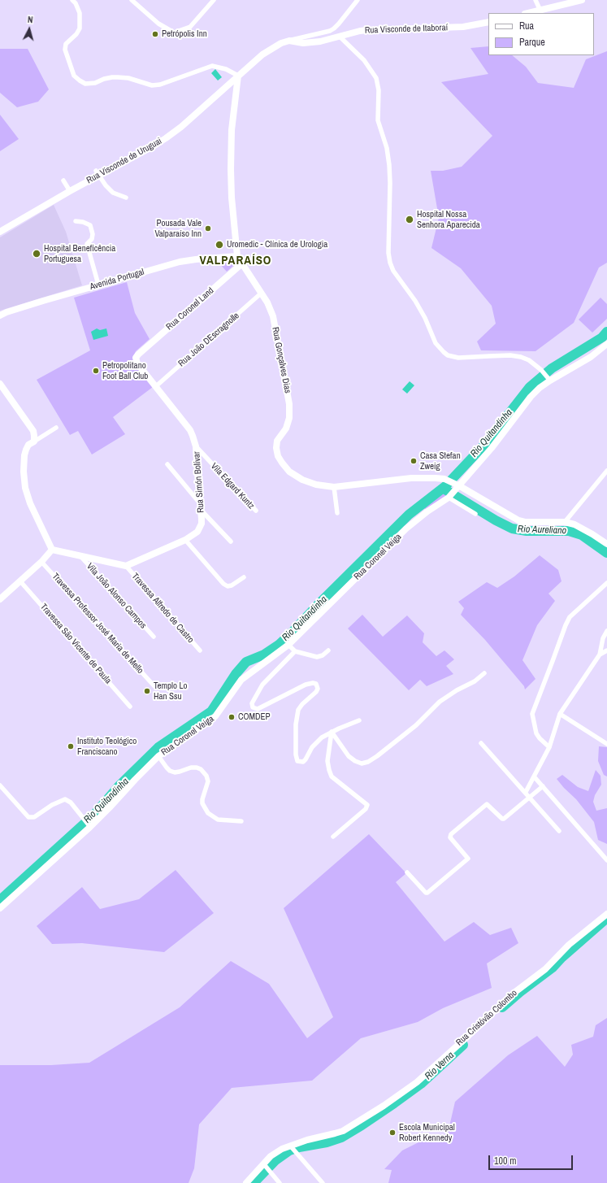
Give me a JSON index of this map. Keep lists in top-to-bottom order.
{
  "streets": {
    "street": [
      "Rua Visconde de Itaboraí",
      "Rua Visconde de Uruguai",
      "Avenida Portugal",
      "Rua Coronel Land",
      "Rua João D´Escragnolle",
      "Rua Gonçalves Dias",
      "Rua Simón Bolívar",
      "Vila Edgard Kuntz",
      "Rua Coronel Veiga",
      "Vila João Alonso Campos",
      "Travessa Alfredo de Castro",
      "Travessa Professor José Maria de Mello",
      "Travessa São Vicente de Paula",
      "Rua Cristóvão Colombo"
    ]
  },
  "crossings": [
    ["Rua Visconde de Itaboraí", "Rua Visconde de Uruguai"],
    ["Rua Visconde de Itaboraí", "Rua Gonçalves Dias"],
    ["Rua Visconde de Uruguai", "Rua Gonçalves Dias"],
    ["Avenida Portugal", "Rua Gonçalves Dias"],
    ["Rua Coronel Land", "Rua Gonçalves Dias"],
    ["Rua Coronel Land", "Rua Simón Bolívar"],
    ["Rua João D´Escragnolle", "Rua Gonçalves Dias"],
    ["Rua João D´Escragnolle", "Rua Simón Bolívar"],
    ["Rua Gonçalves Dias", "Rua Coronel Veiga"],
    ["Rua Simón Bolívar", "Vila Edgard Kuntz"],
    ["Rua Simón Bolívar", "Travessa Alfredo de Castro"]
  ],
  "districts": ["VALPARAÍSO"],
  "water": ["Rio Quitandinha", "Rio Aureliano", "Rio Verna"],
  "places": [
    "Petrópolis Inn",
    "Hospital Nossa Senhora Aparecida",
    "Pousada Vale Valparaíso Inn",
    "Uromedic - Clínica de Urologia",
    "Hospital Beneficência Portuguesa",
    "Petropolitano Foot Ball Club",
    "Casa Stefan Zweig",
    "Templo Lo Han Ssu",
    "COMDEP",
    "Instituto Teológico Franciscano",
    "Escola Municipal Robert Kennedy"
  ],
  "legend": ["Rua", "Parque"],
  "scale_bar": "100 m",
  "north": "top"
}
